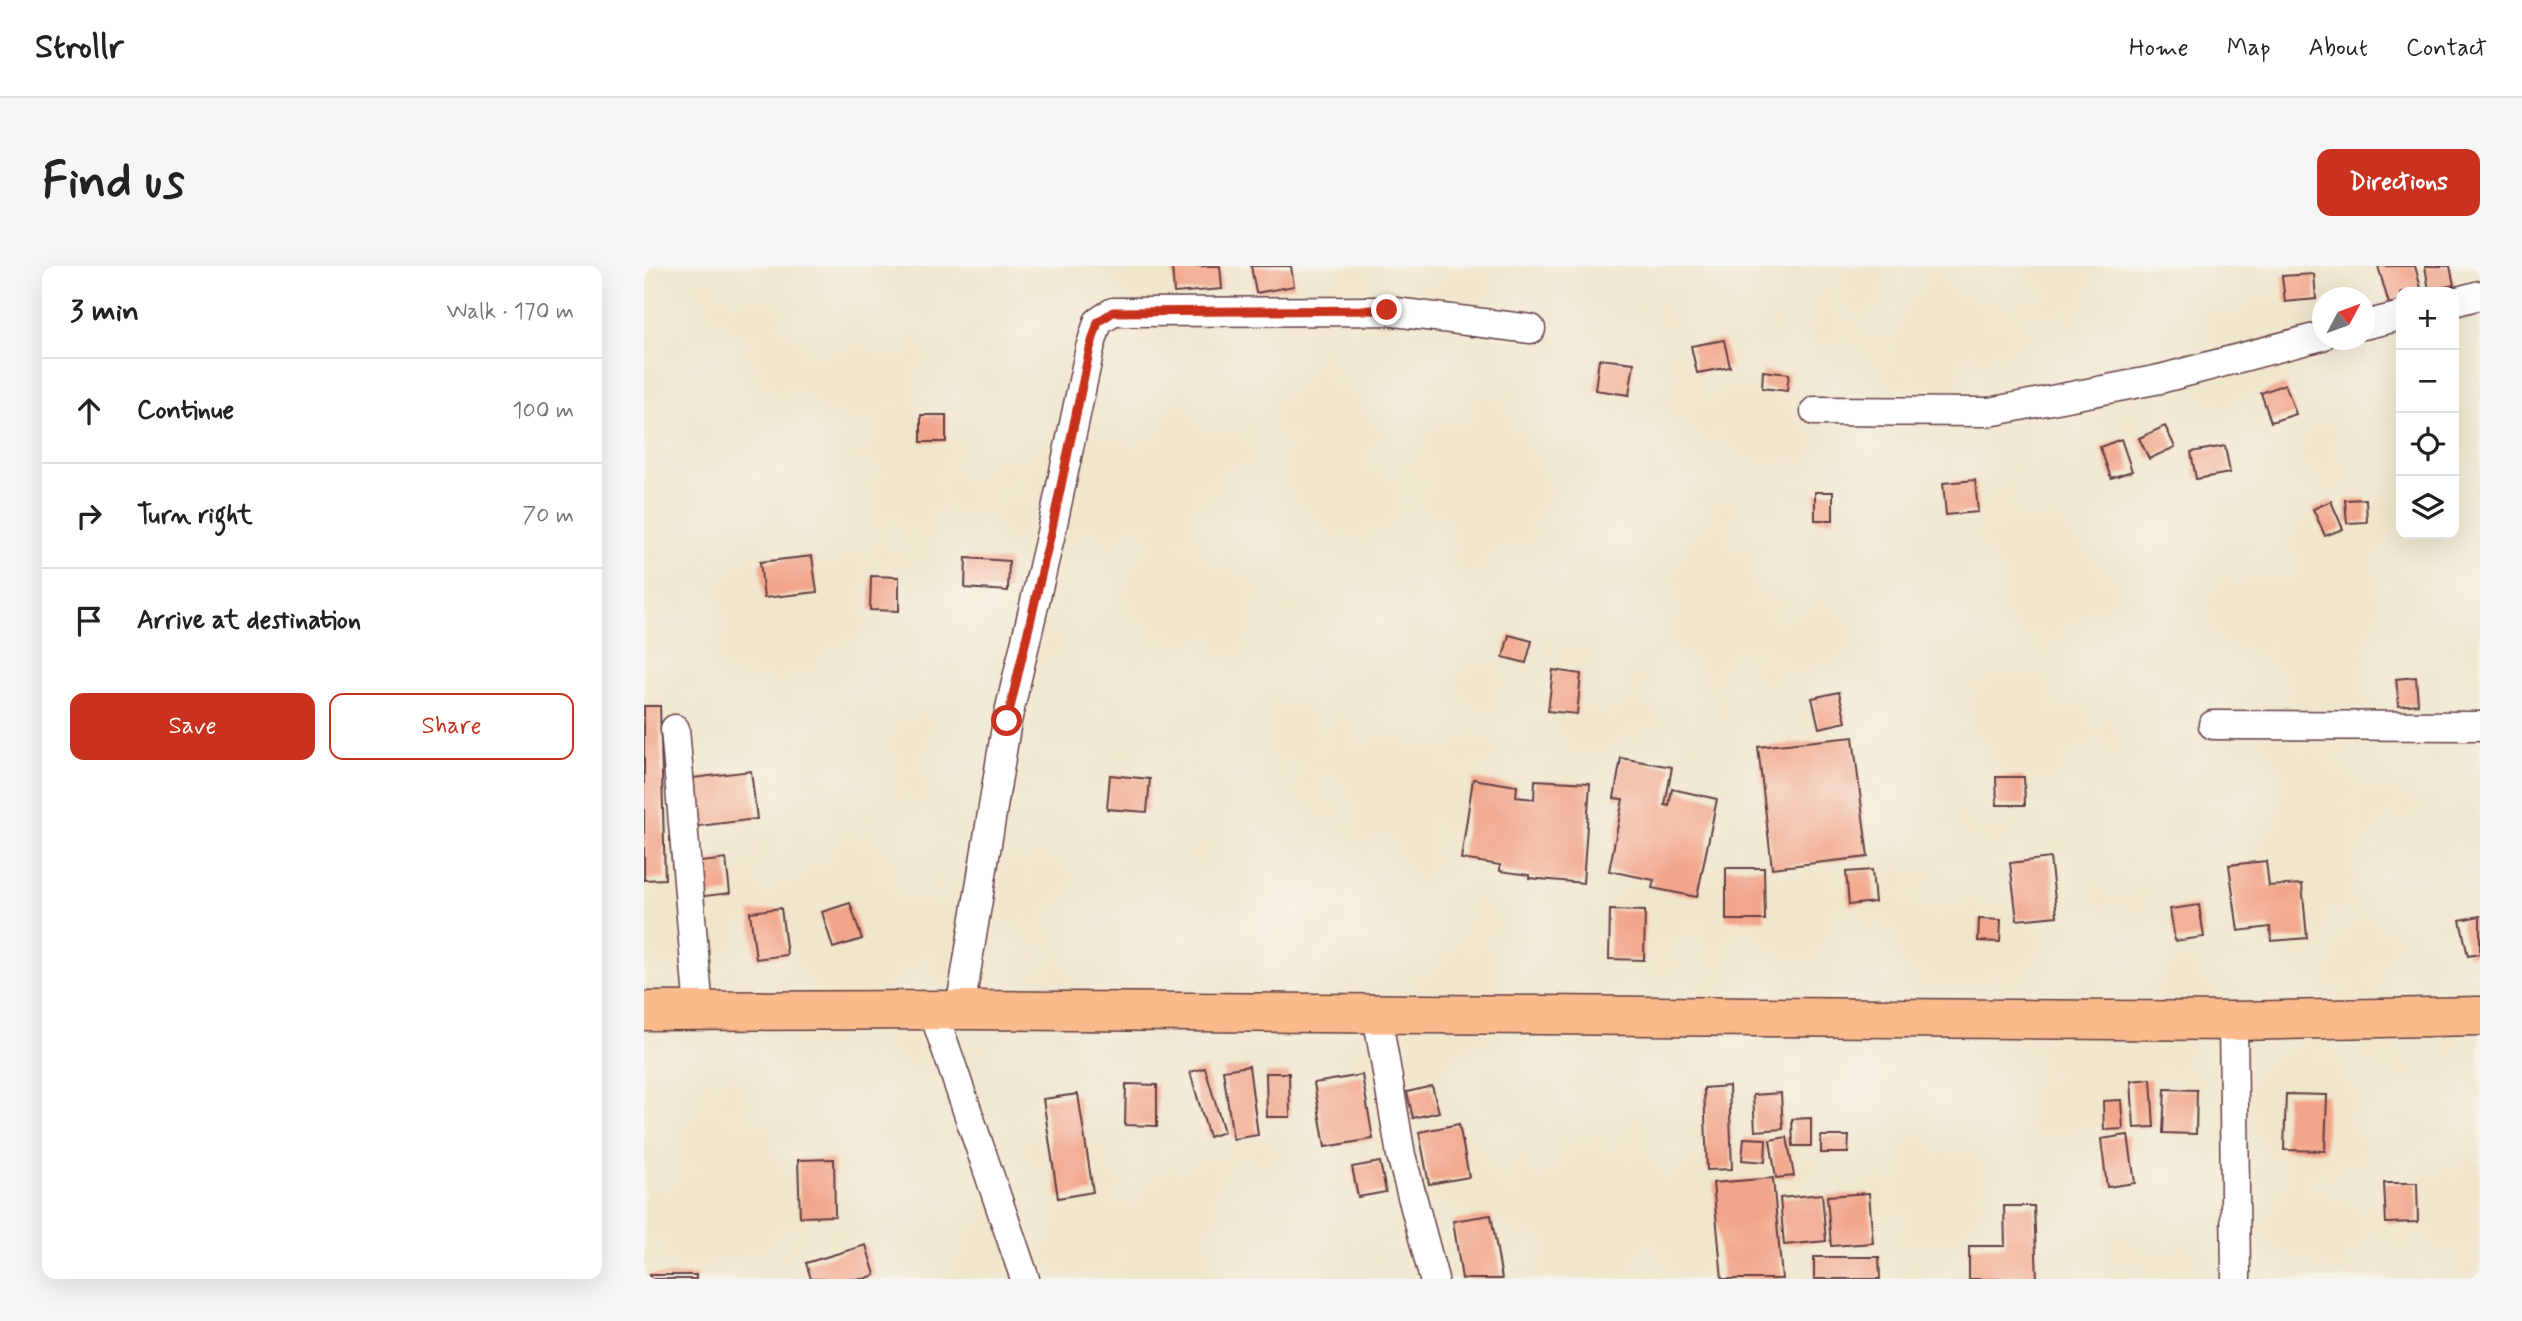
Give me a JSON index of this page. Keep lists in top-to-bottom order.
{
  "north": "top right",
  "page": {
    "header": "Strollr",
    "nav": [
      "Home",
      "Map",
      "About",
      "Contact"
    ],
    "buttons": [
      "Directions",
      ["Save", "Share"]
    ],
    "title": "Find us",
    "heading": ["3 min", "Walk · 170 m"],
    "map_buttons": ["+", "−"],
    "list": [
      ["Continue", "100 m"],
      ["Turn right", "70 m"],
      "Arrive at destination"
    ]
  }
}
